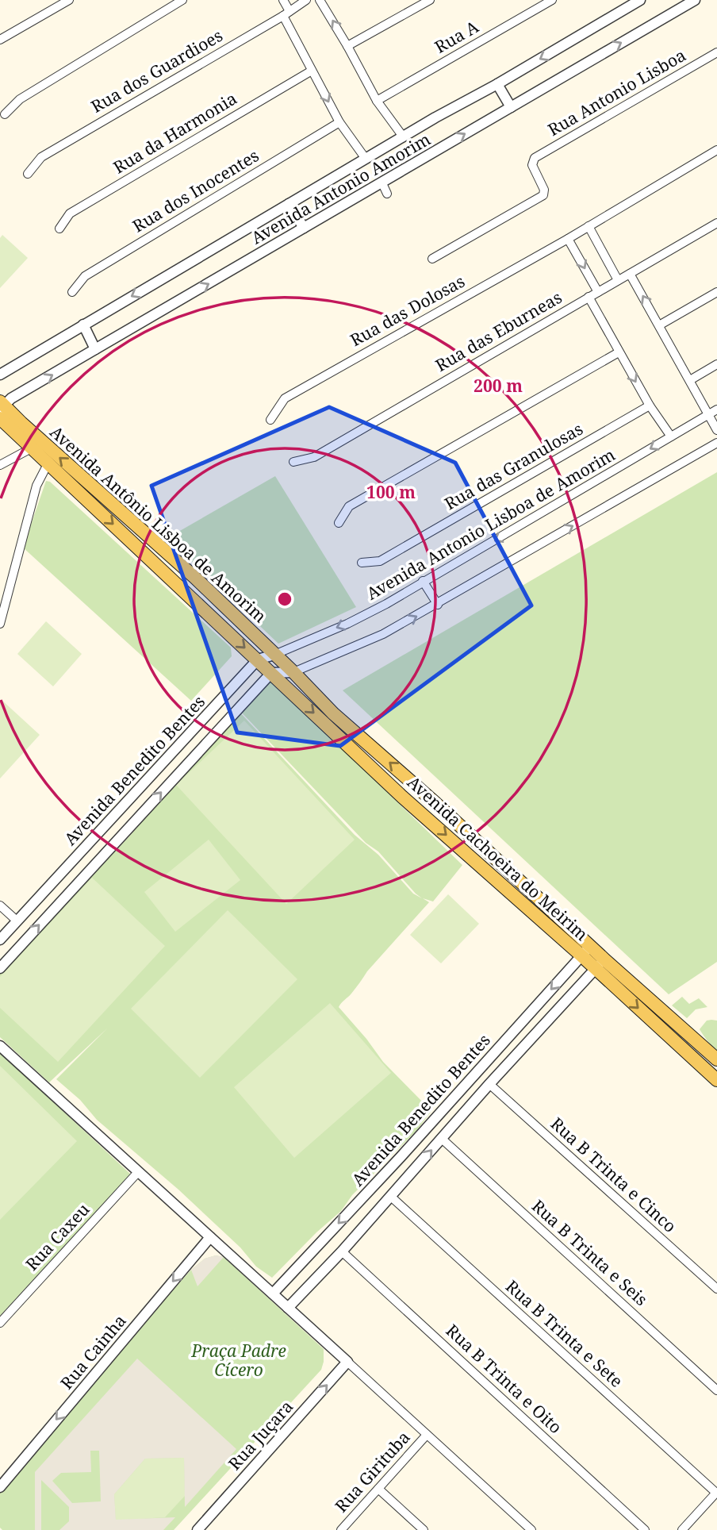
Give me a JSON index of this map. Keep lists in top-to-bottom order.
{
  "streets": {
    "main road": ["Avenida Antônio Lisboa de Amorim", "Avenida Cachoeira do Meirim"],
    "street": [
      "Rua A",
      "Rua dos Guardioes",
      "Rua Antonio Lisboa",
      "Rua da Harmonia",
      "Avenida Antonio Amorim",
      "Rua dos Inocentes",
      "Rua das Dolosas",
      "Rua das Eburneas",
      "Rua das Granulosas",
      "Avenida Antonio Lisboa de Amorim",
      "Avenida Benedito Bentes",
      "Rua B Trinta e Cinco",
      "Rua Caxeu",
      "Rua B Trinta e Seis",
      "Rua B Trinta e Sete",
      "Rua Cainha",
      "Rua B Trinta e Oito",
      "Rua Juçara",
      "Rua Girituba"
    ]
  },
  "crossings": [
    ["Rua A", "Avenida Antonio Amorim"],
    ["Rua dos Guardioes", "Avenida Antonio Amorim"],
    ["Rua da Harmonia", "Avenida Antonio Amorim"],
    ["Avenida Antonio Amorim", "Rua dos Inocentes"],
    ["Avenida Antonio Amorim", "Avenida Antônio Lisboa de Amorim"],
    ["Avenida Antônio Lisboa de Amorim", "Avenida Antonio Lisboa de Amorim"],
    ["Avenida Antônio Lisboa de Amorim", "Avenida Benedito Bentes"],
    ["Avenida Antônio Lisboa de Amorim", "Avenida Cachoeira do Meirim"],
    ["Avenida Benedito Bentes", "Avenida Cachoeira do Meirim"],
    ["Avenida Benedito Bentes", "Rua B Trinta e Cinco"],
    ["Avenida Benedito Bentes", "Rua B Trinta e Seis"],
    ["Avenida Benedito Bentes", "Rua B Trinta e Sete"],
    ["Avenida Benedito Bentes", "Rua B Trinta e Oito"]
  ],
  "one_way": ["Rua Cainha", "Rua Juçara"],
  "parks": ["Praça Padre Cícero"],
  "rings": ["200 m", "100 m"]
}
